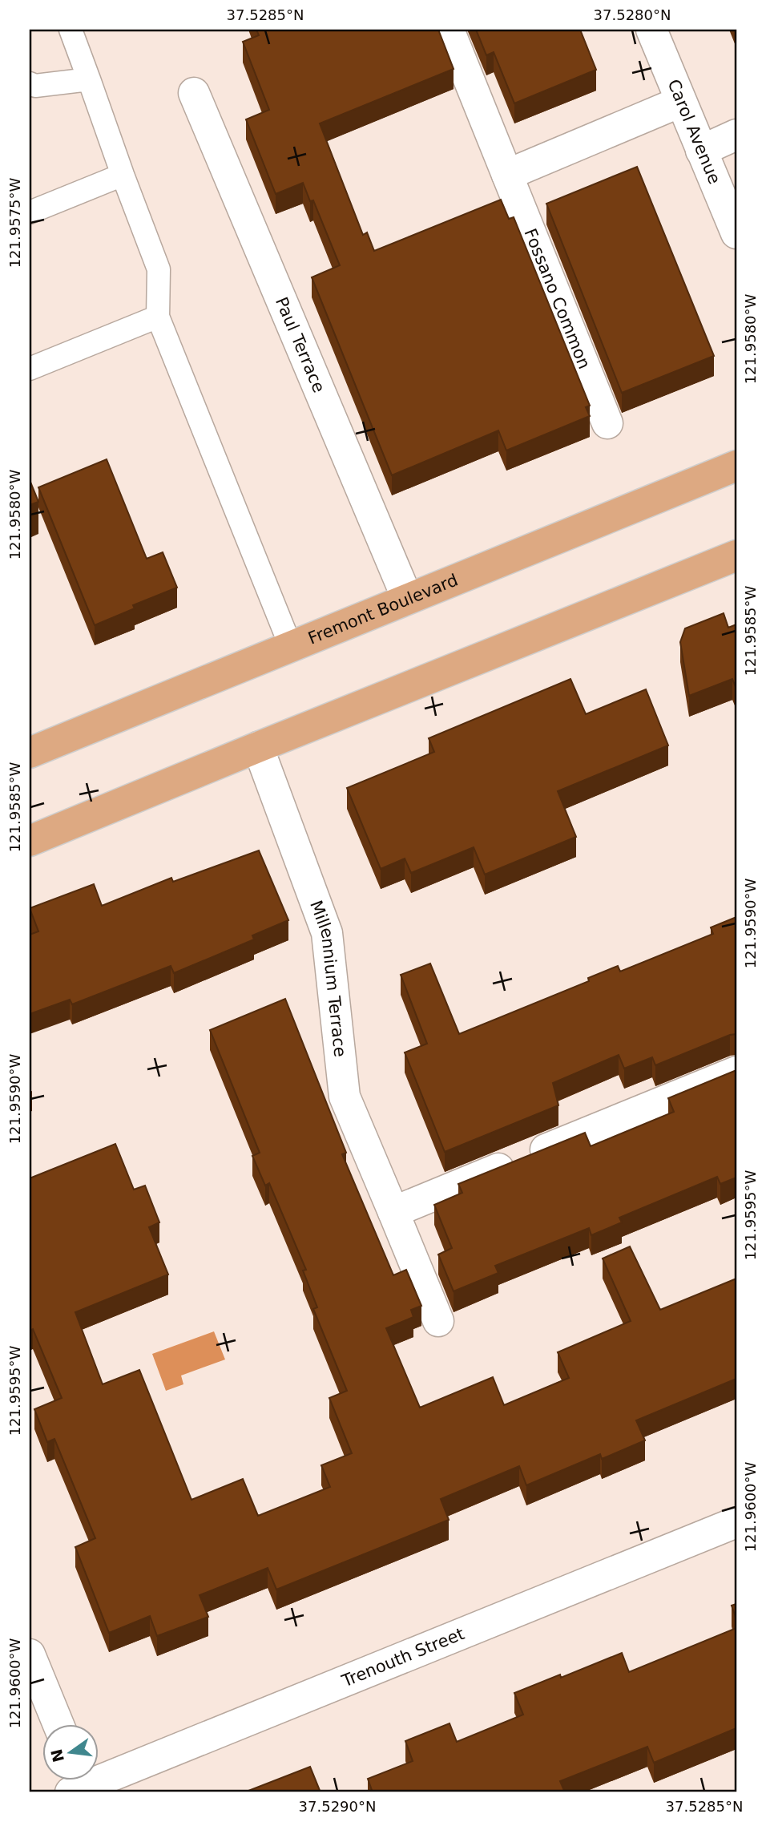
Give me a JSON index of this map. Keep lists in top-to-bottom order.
{
  "streets": {
    "main road": ["Fremont Boulevard"],
    "street": [
      "Carol Avenue",
      "Fossano Common",
      "Paul Terrace",
      "Millennium Terrace",
      "Trenouth Street"
    ]
  },
  "crossings": [
    ["Paul Terrace", "Fremont Boulevard"]
  ],
  "north": "left",
  "coordinates": [
    "37.5285°N",
    "37.5280°N",
    "121.9575°W",
    "121.9580°W",
    "121.9585°W",
    "121.9590°W",
    "121.9595°W",
    "121.9600°W",
    "37.5290°N"
  ]
}
